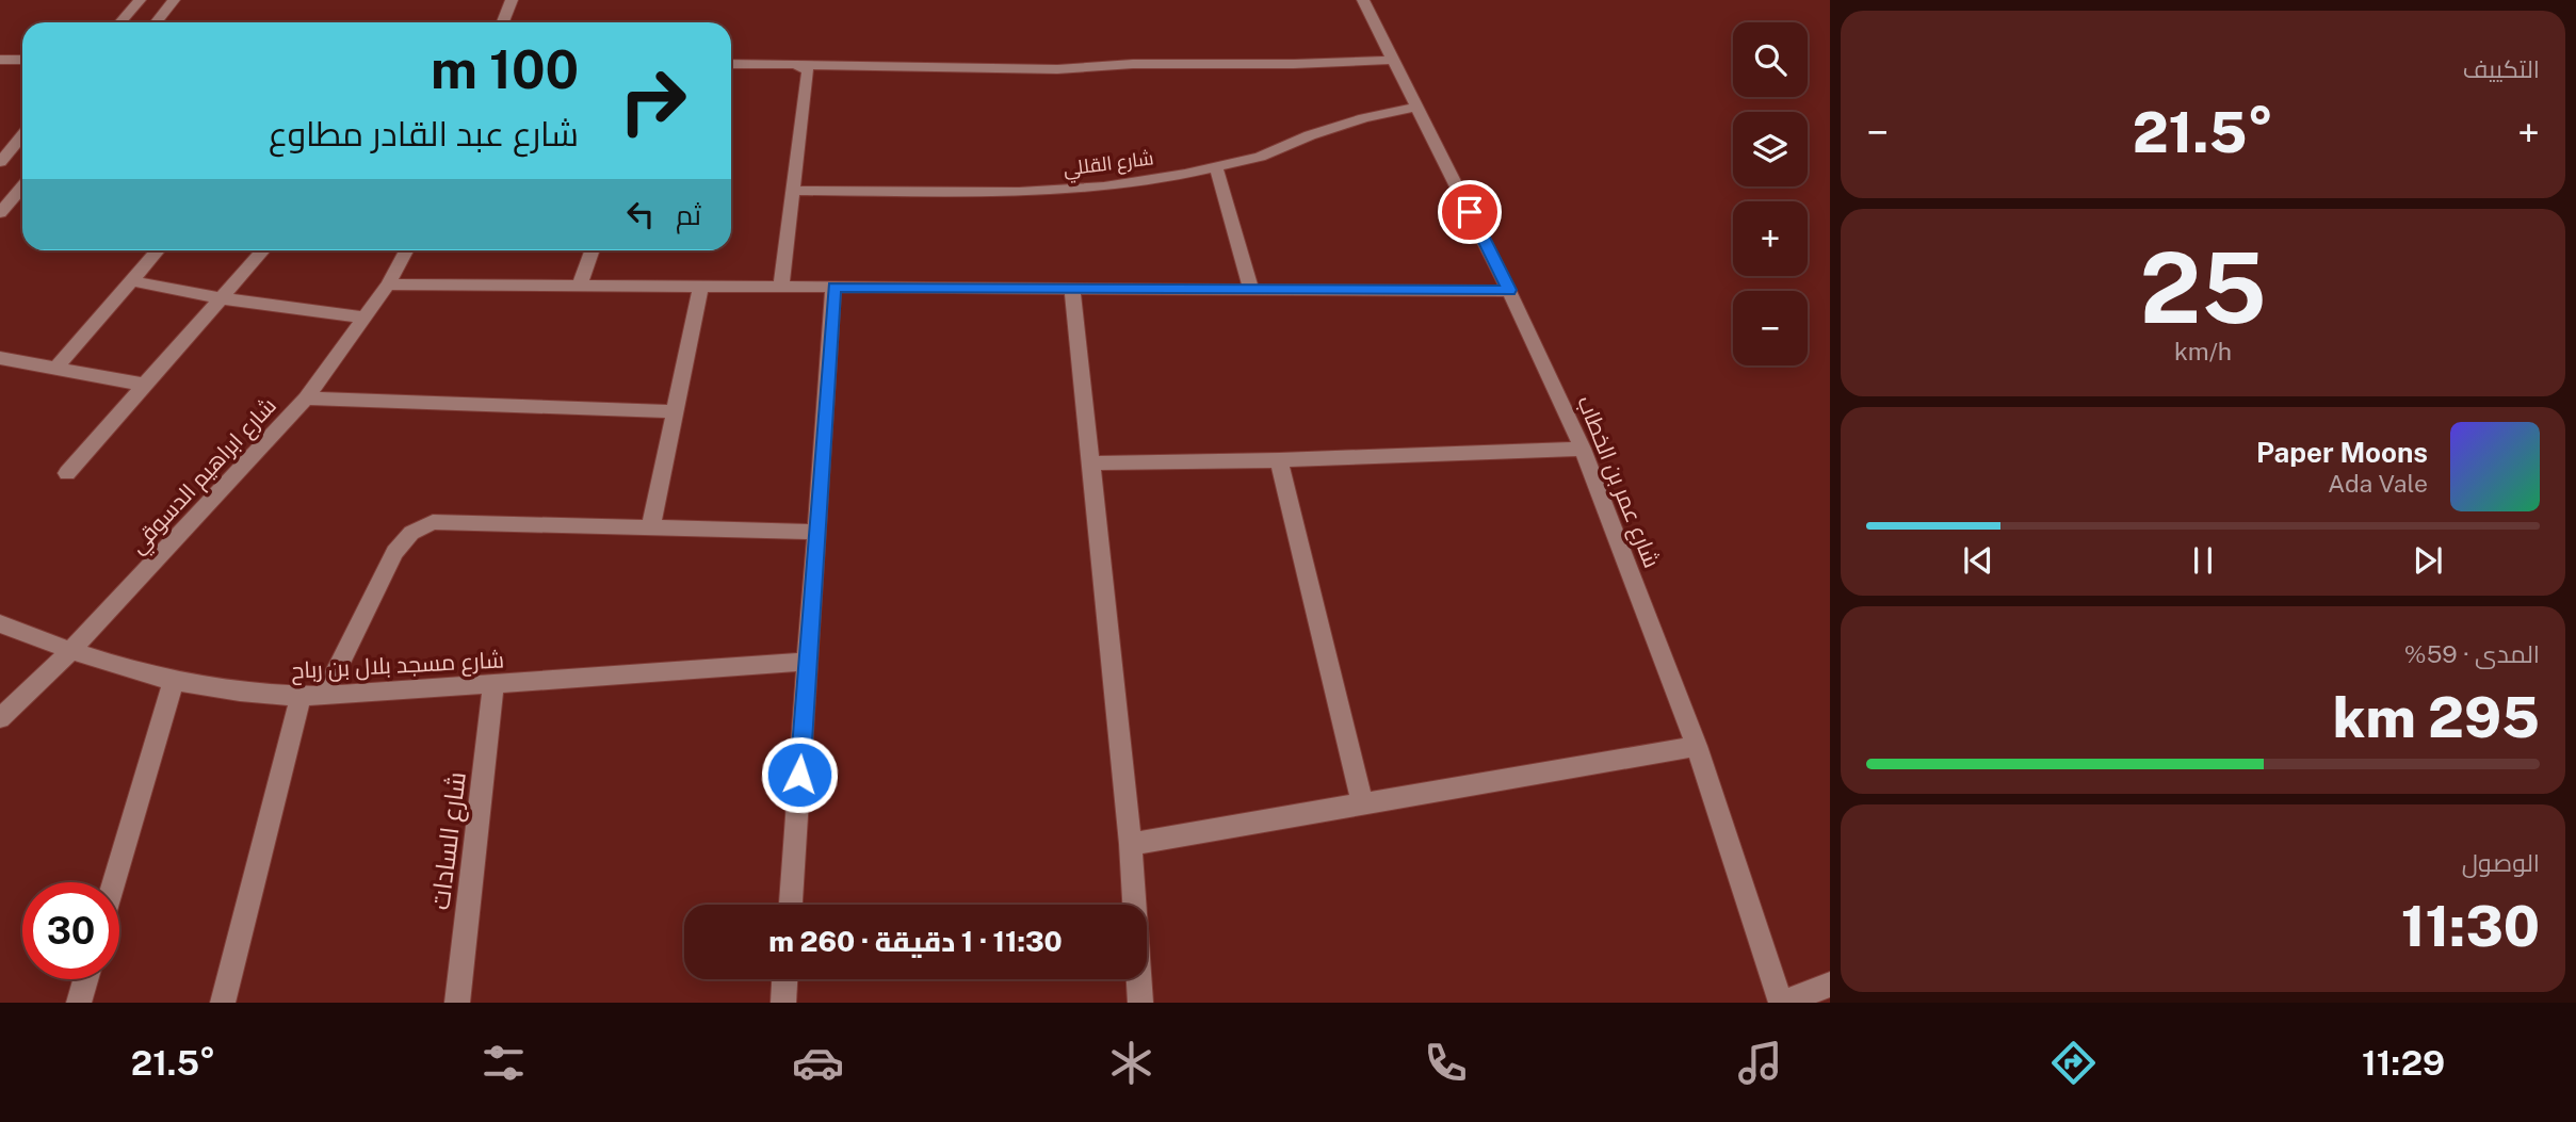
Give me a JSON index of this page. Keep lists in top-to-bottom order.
{
  "streets": {
    "street": [
      "شارع القللي",
      "شارع ابراهيم الدسوقي",
      "شارع عمر بن الخطاب",
      "شارع مسجد بلال بن رباح",
      "شارع السادات"
    ]
  },
  "crossings": [
    ["شارع القللي", "شارع عمر بن الخطاب"],
    ["شارع ابراهيم الدسوقي", "شارع مسجد بلال بن رباح"],
    ["شارع مسجد بلال بن رباح", "شارع السادات"]
  ],
  "page": {
    "tile": [
      "التكييف",
      ["25", "km/h"],
      ["المدى · 59%", "295 km"],
      ["الوصول", "11:30"]
    ],
    "map_buttons": ["+", "−"],
    "turn": ["100 m", "شارع عبد القادر مطاوع"],
    "heat": ["−", "21.5°", "+"],
    "then": "ثم",
    "song": ["Paper Moons", "Ada Vale"],
    "limit": "30",
    "trip": "11:30 · 1 دقيقة · 260 m",
    "tabs": ["11:29", "21.5°"]
  }
}
